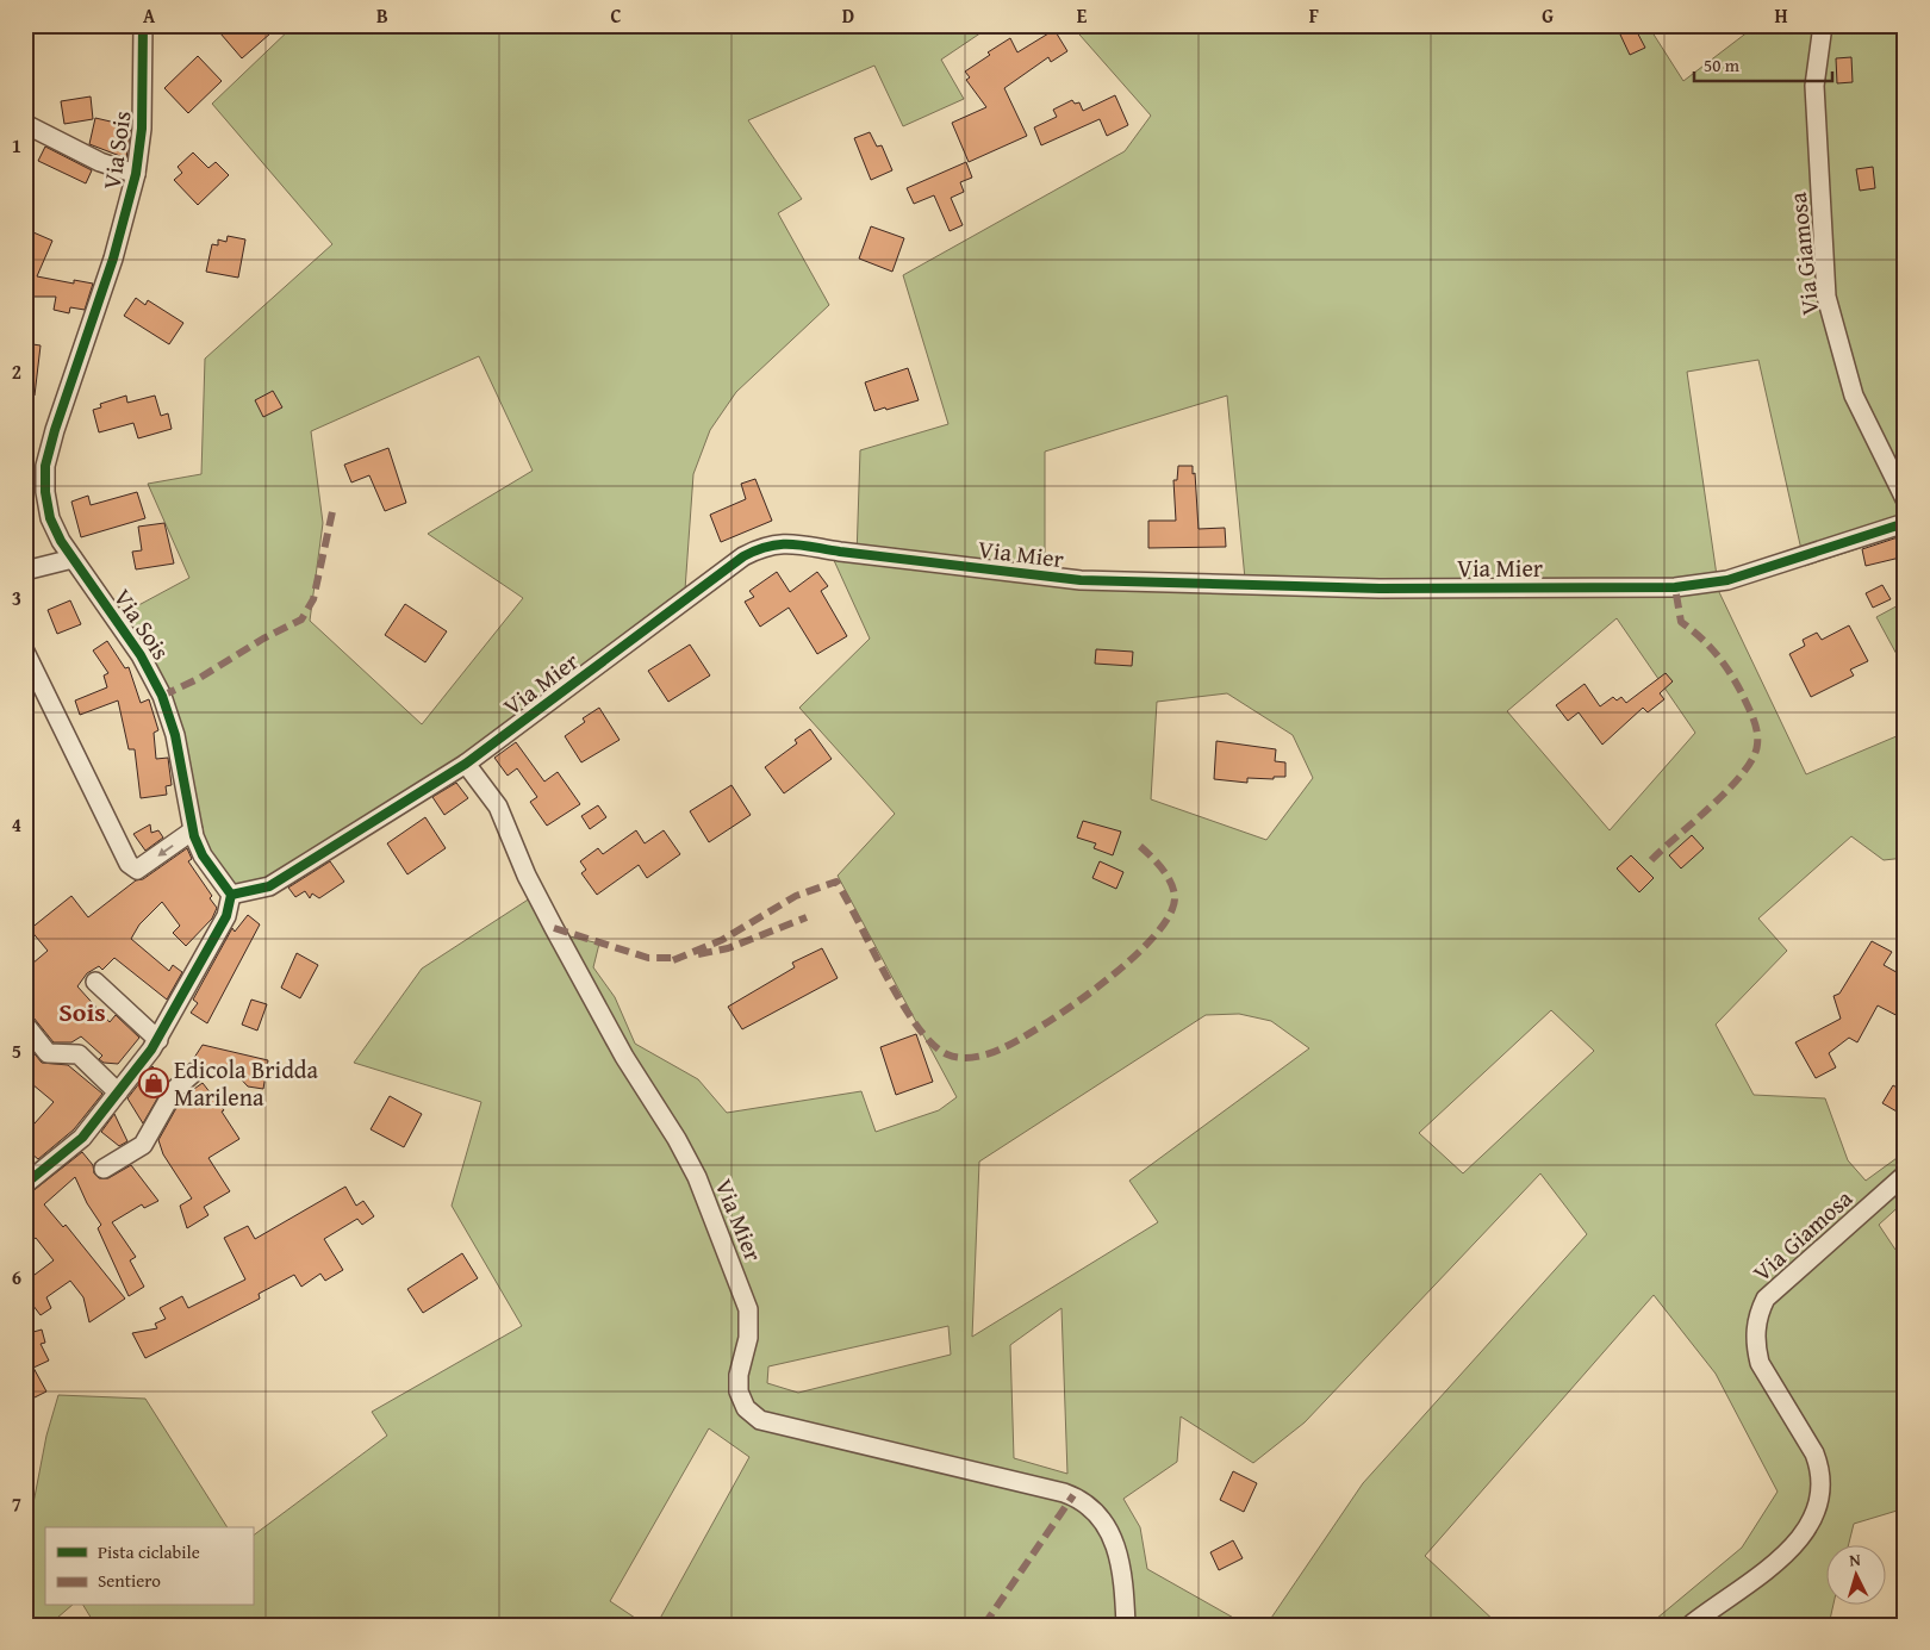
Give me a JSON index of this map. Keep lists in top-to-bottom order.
{
  "streets": {
    "street": ["Via Sois", "Via Giamosa", "Via Mier"]
  },
  "crossings": [
    ["Via Sois", "Via Mier"]
  ],
  "districts": ["Sois"],
  "places": {
    "shop": ["Edicola Bridda Marilena"]
  },
  "legend": ["Pista ciclabile", "Sentiero"],
  "scale_bar": "50 m",
  "north": "top",
  "grid": {
    "columns": [
      "A",
      "B",
      "C",
      "D",
      "E",
      "F",
      "G",
      "H"
    ],
    "rows": [
      "1",
      "2",
      "3",
      "4",
      "5",
      "6",
      "7"
    ]
  }
}
